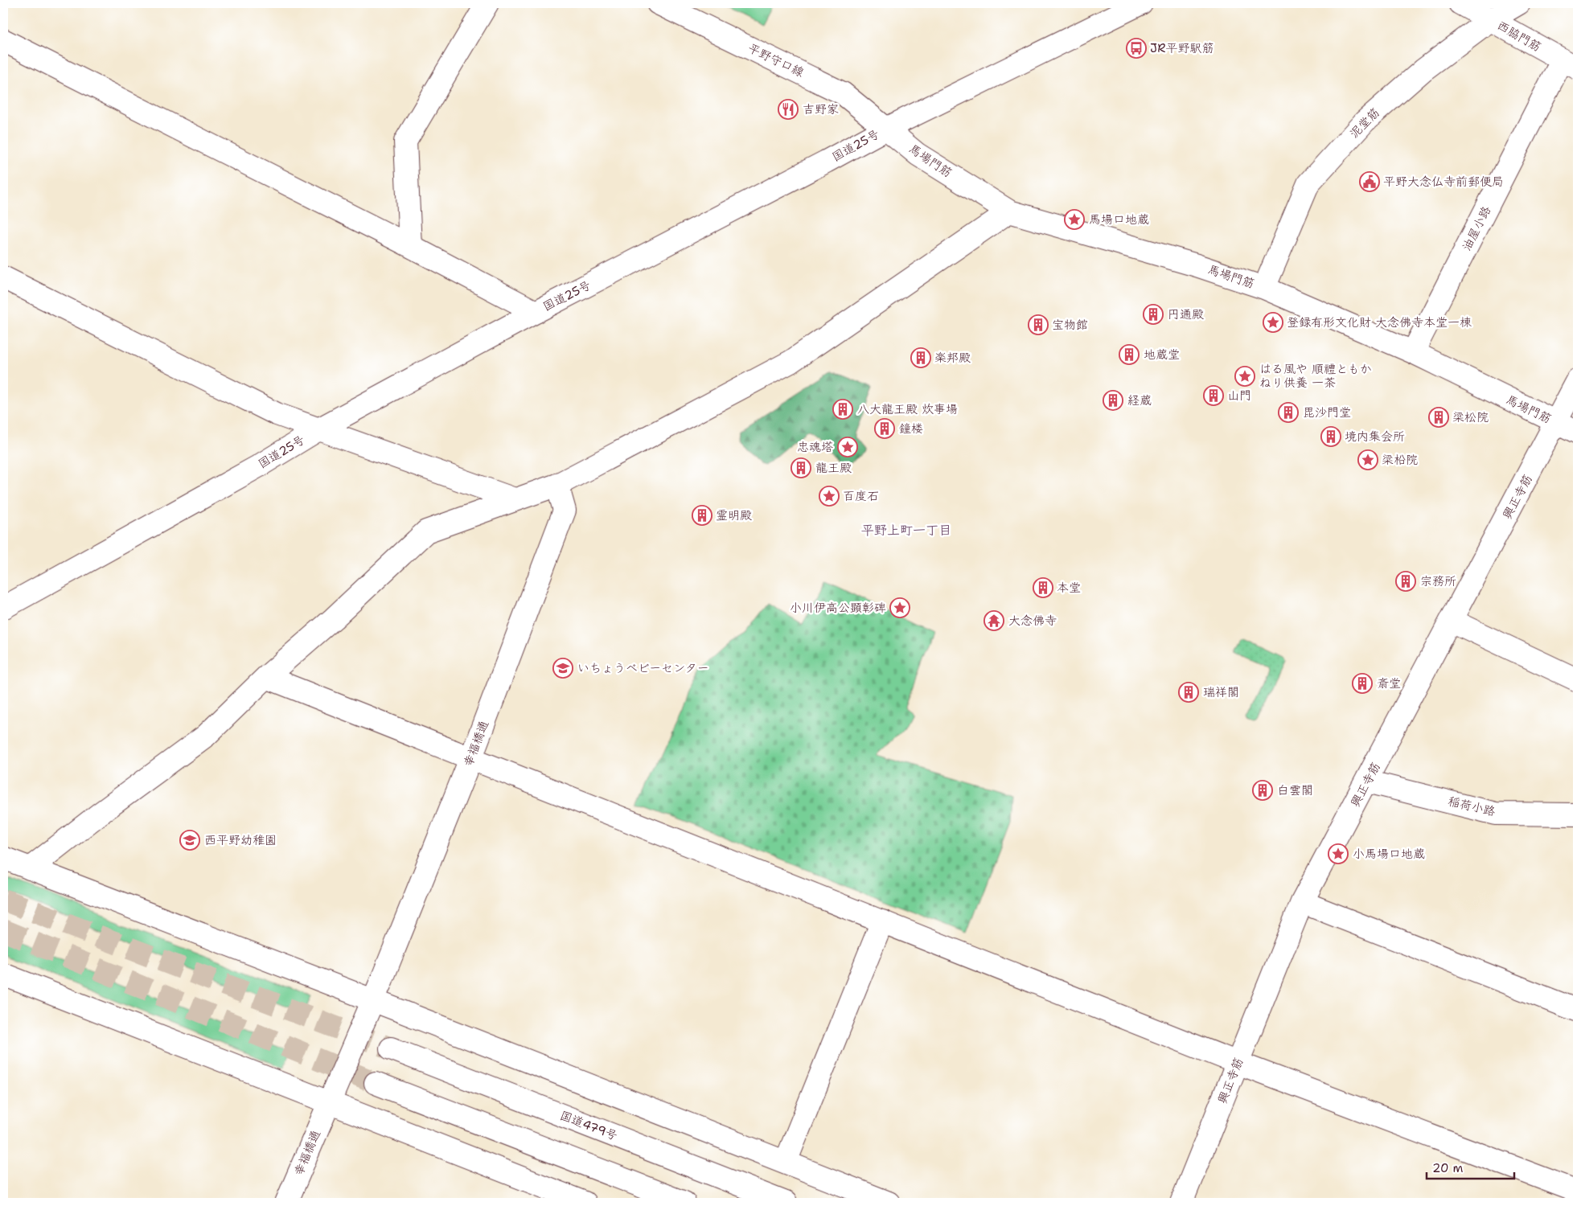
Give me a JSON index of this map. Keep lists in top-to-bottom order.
{
  "streets": {
    "main road": [
      "西脇門筋",
      "平野守口線",
      "泥堂筋",
      "国道25号",
      "馬場門筋",
      "油屋小路",
      "興正寺筋",
      "幸福橋通",
      "稲荷小路",
      "国道479号"
    ]
  },
  "crossings": [
    ["西脇門筋", "泥堂筋"],
    ["西脇門筋", "油屋小路"],
    ["平野守口線", "国道25号"],
    ["平野守口線", "馬場門筋"],
    ["泥堂筋", "馬場門筋"],
    ["国道25号", "馬場門筋"],
    ["馬場門筋", "油屋小路"],
    ["馬場門筋", "興正寺筋"],
    ["興正寺筋", "稲荷小路"]
  ],
  "districts": ["平野上町一丁目"],
  "places": {
    "bus stop": ["JR平野駅筋"],
    "restaurant": ["吉野家"],
    "public building": ["平野大念仏寺前郵便局"],
    "place": [
      "馬場口地蔵",
      "登録有形文化財 大念佛寺本堂一棟",
      "はる風や 順禮ともか ねり供養 一茶",
      "忠魂塔",
      "梁柗院",
      "百度石",
      "小川伊高公顕彰碑",
      "小馬場口地蔵"
    ],
    "building": [
      "円通殿",
      "宝物館",
      "地蔵堂",
      "楽邦殿",
      "山門",
      "経蔵",
      "八大龍王殿 炊事場",
      "毘沙門堂",
      "梁松院",
      "鐘楼",
      "境内集会所",
      "龍王殿",
      "霊明殿",
      "宗務所",
      "本堂",
      "斎堂",
      "瑞祥閣",
      "白雲閣"
    ],
    "temple": ["大念佛寺"],
    "school or university": ["いちょうベビーセンター", "西平野幼稚園"]
  },
  "scale_bar": "20 m"
}
